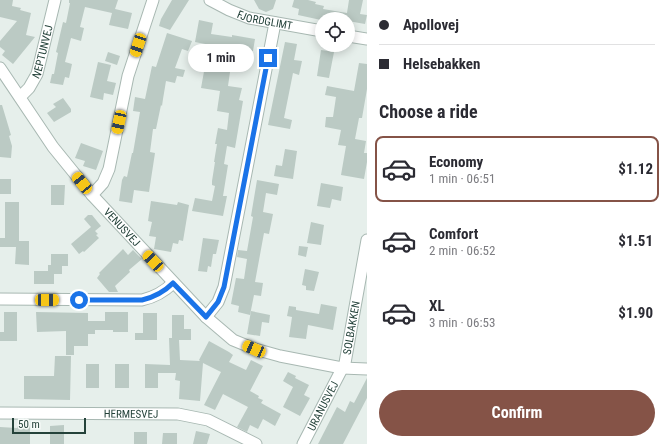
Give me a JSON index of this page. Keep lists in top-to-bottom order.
{
  "streets": {
    "street": [
      "FJORDGLIMT",
      "NEPTUNVEJ",
      "VENUSVEJ",
      "SOLBAKKEN",
      "URANUSVEJ",
      "HERMESVEJ"
    ]
  },
  "crossings": [
    ["NEPTUNVEJ", "VENUSVEJ"],
    ["VENUSVEJ", "SOLBAKKEN"],
    ["VENUSVEJ", "URANUSVEJ"],
    ["SOLBAKKEN", "URANUSVEJ"]
  ],
  "scale_bar": "50 m",
  "page": {
    "banner": ["Apollovej", "Helsebakken"],
    "bubble": "1 min",
    "heading": "Choose a ride",
    "list": [
      {
        "name": "Economy",
        "note": "1 min · 06:51",
        "value": "$1.12"
      },
      {
        "name": "Comfort",
        "note": "2 min · 06:52",
        "value": "$1.51"
      },
      {
        "name": "XL",
        "note": "3 min · 06:53",
        "value": "$1.90"
      }
    ],
    "buttons": "Confirm",
    "scale": "50 m"
  }
}
